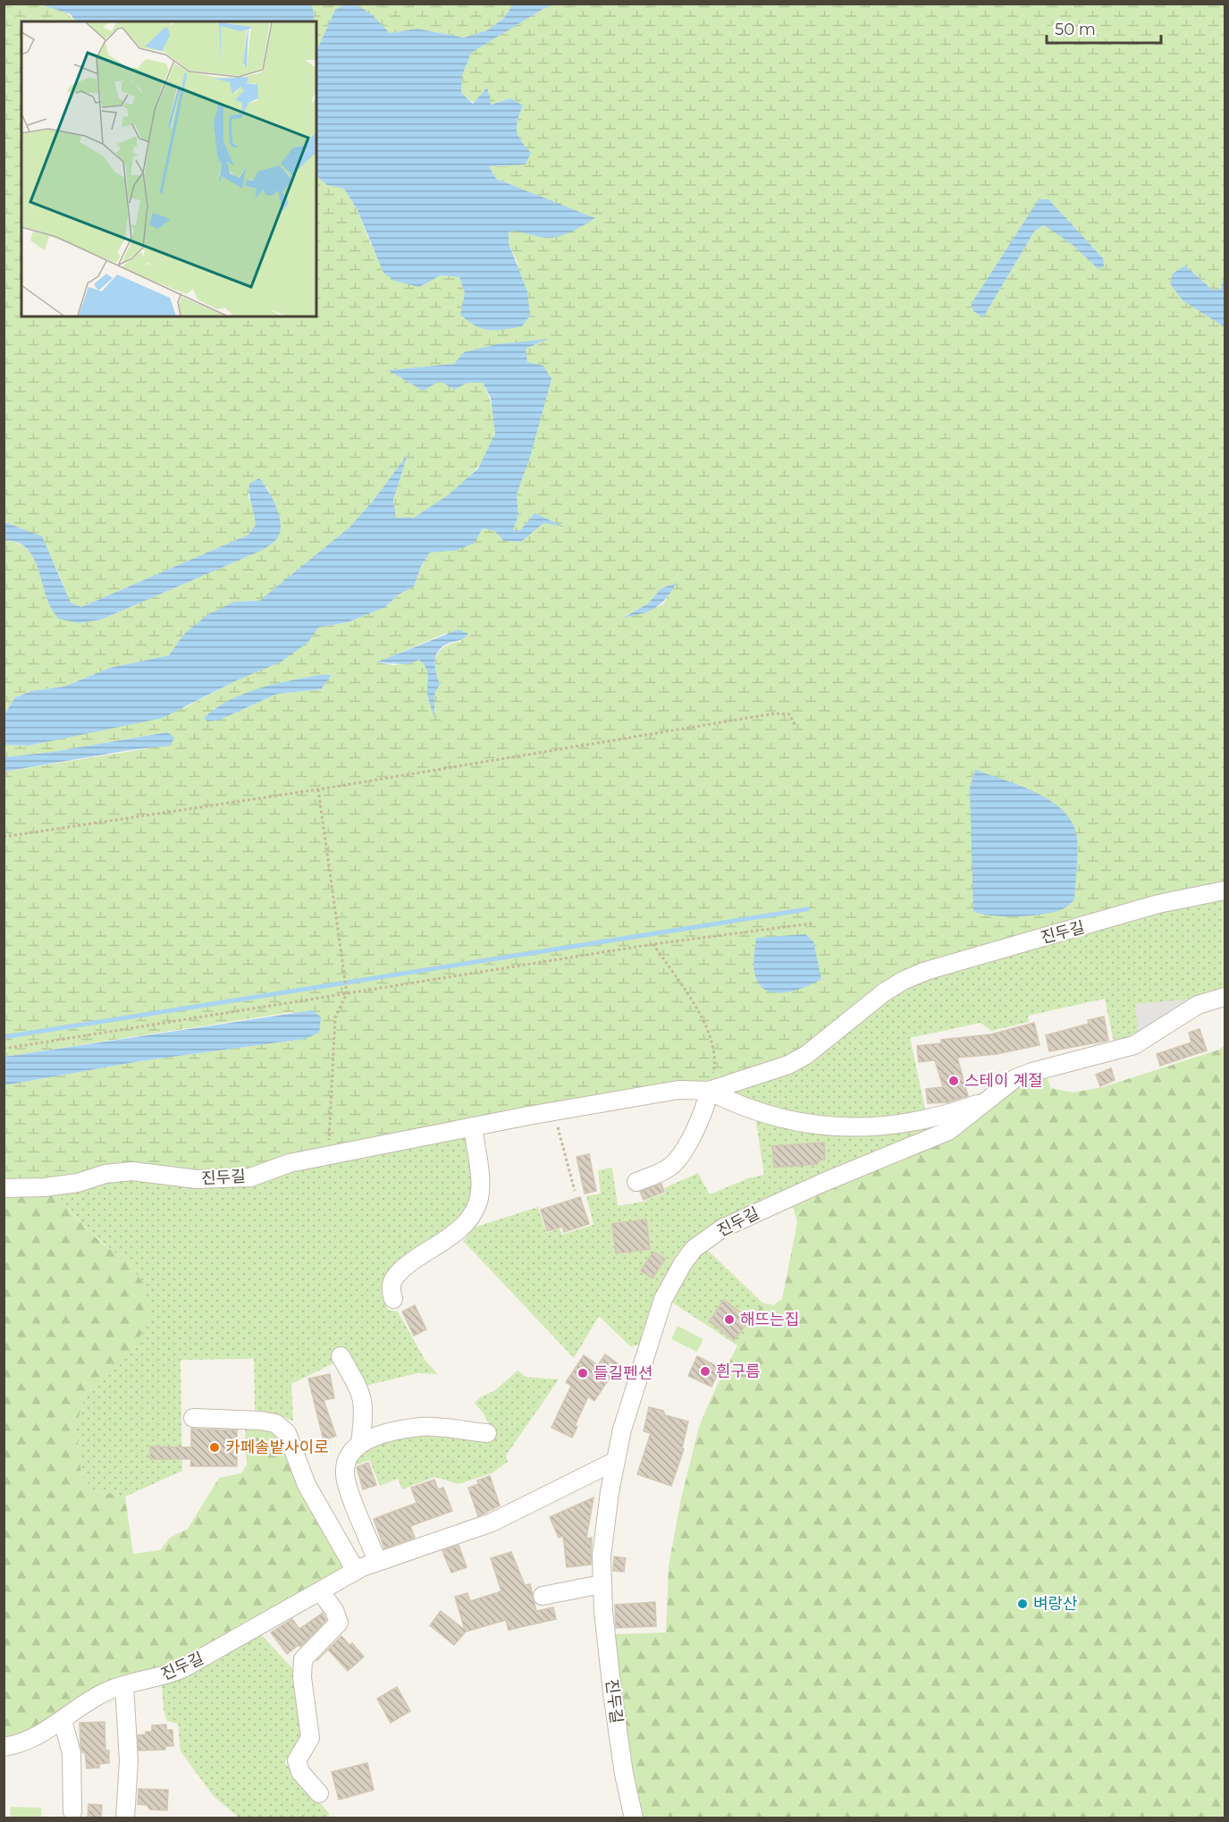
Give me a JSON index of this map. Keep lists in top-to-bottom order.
{
  "streets": {
    "street": ["진두길"]
  },
  "places": [
    "스테이 계절",
    "해뜨는집",
    "흰구름",
    "들길펜션",
    "카페솔밭사이로",
    "벼랑산"
  ],
  "scale_bar": "50 m"
}
